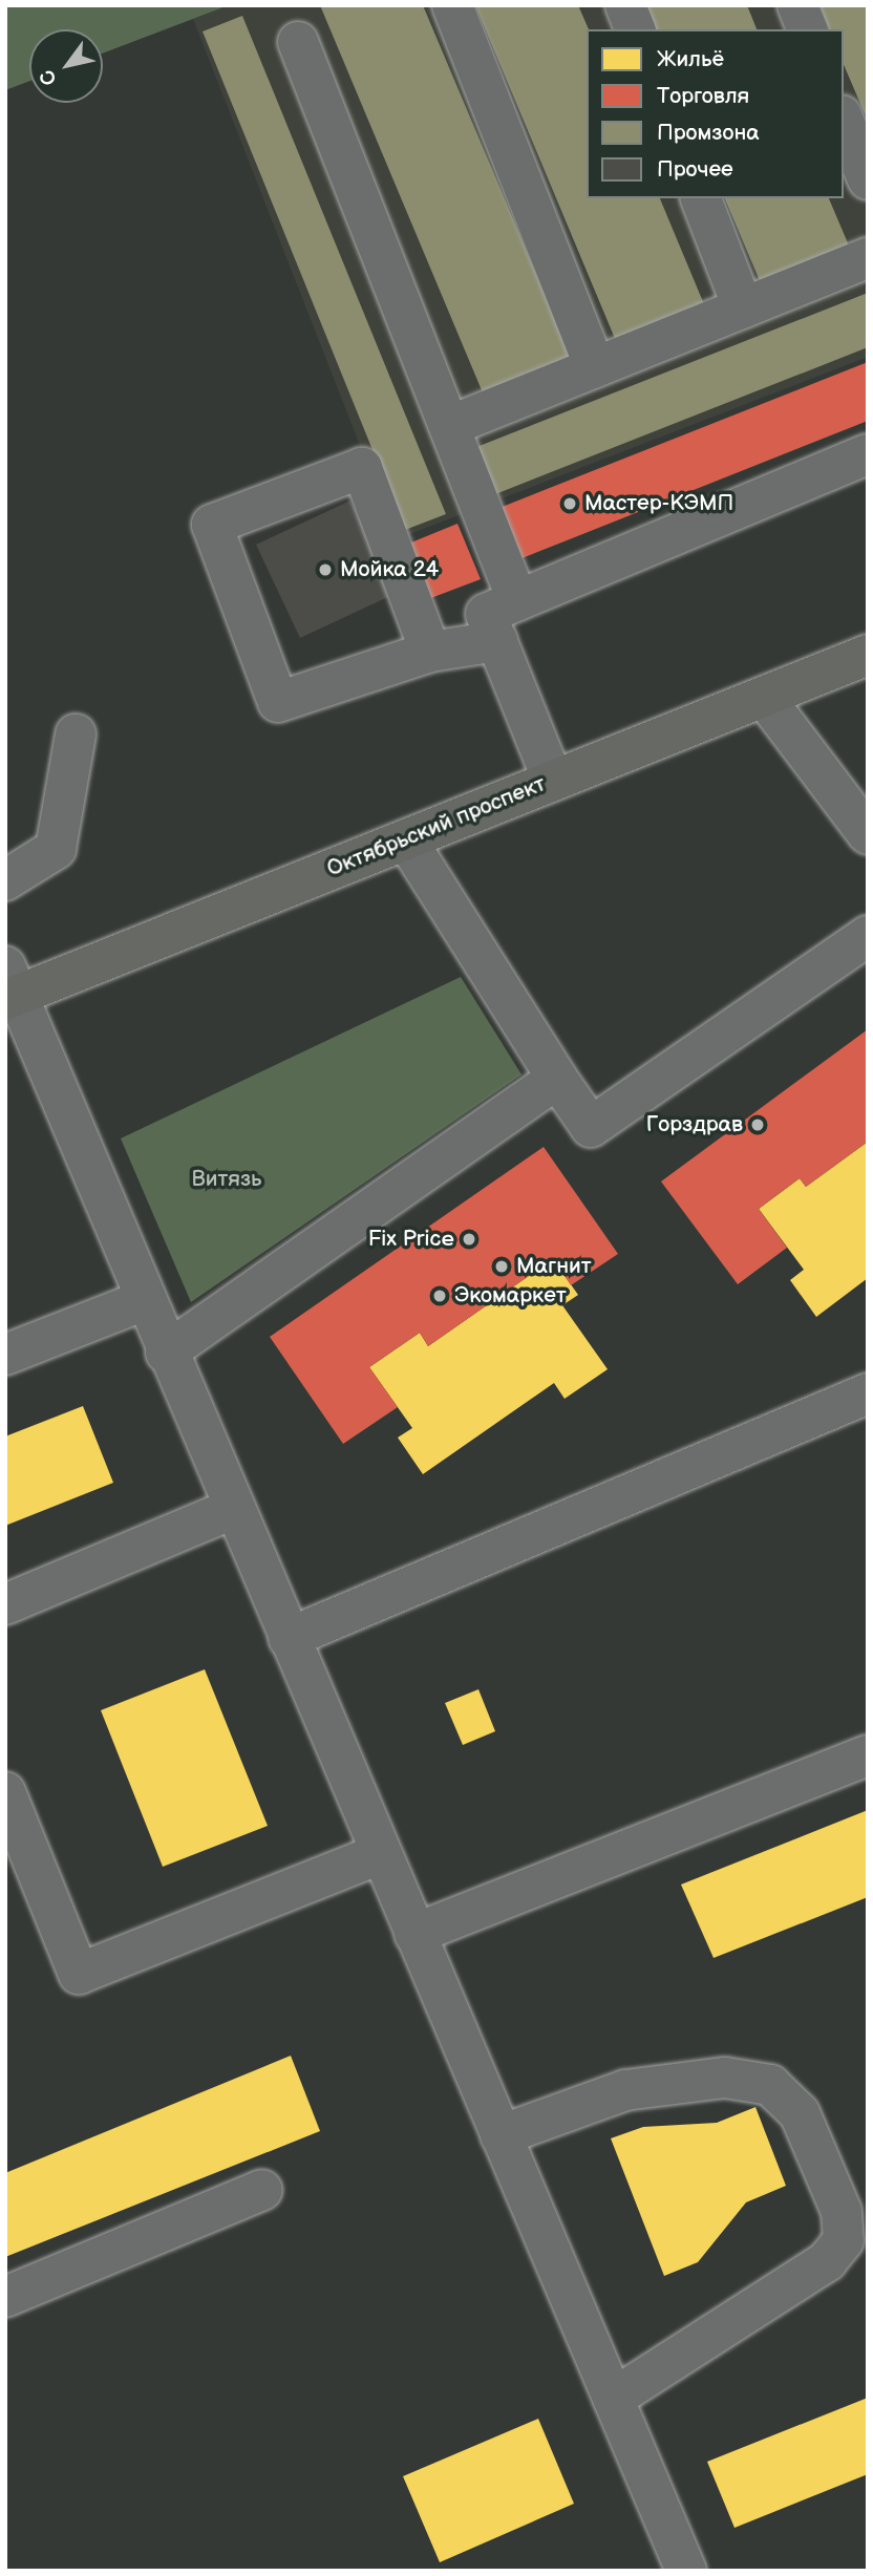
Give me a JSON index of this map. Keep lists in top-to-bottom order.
{
  "streets": {
    "main road": ["Октябрьский проспект"]
  },
  "parks": ["Витязь"],
  "places": [
    "Мастер-КЭМП",
    "Мойка 24",
    "Горздрав",
    "Fix Price",
    "Магнит",
    "Экомаркет"
  ],
  "legend": [
    "Жильё",
    "Торговля",
    "Промзона",
    "Прочее"
  ],
  "north": "bottom left"
}
